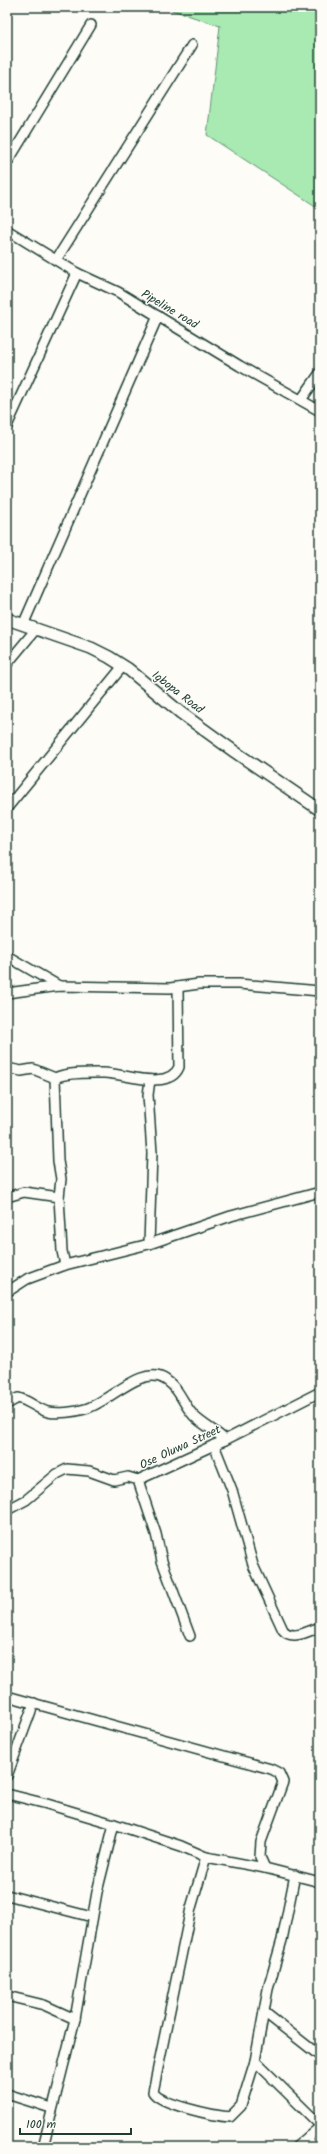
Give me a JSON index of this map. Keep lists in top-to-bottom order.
{
  "streets": {
    "street": ["Pipeline road", "Igbopa Road", "Ose Oluwa Street"]
  },
  "scale_bar": "100 m"
}
